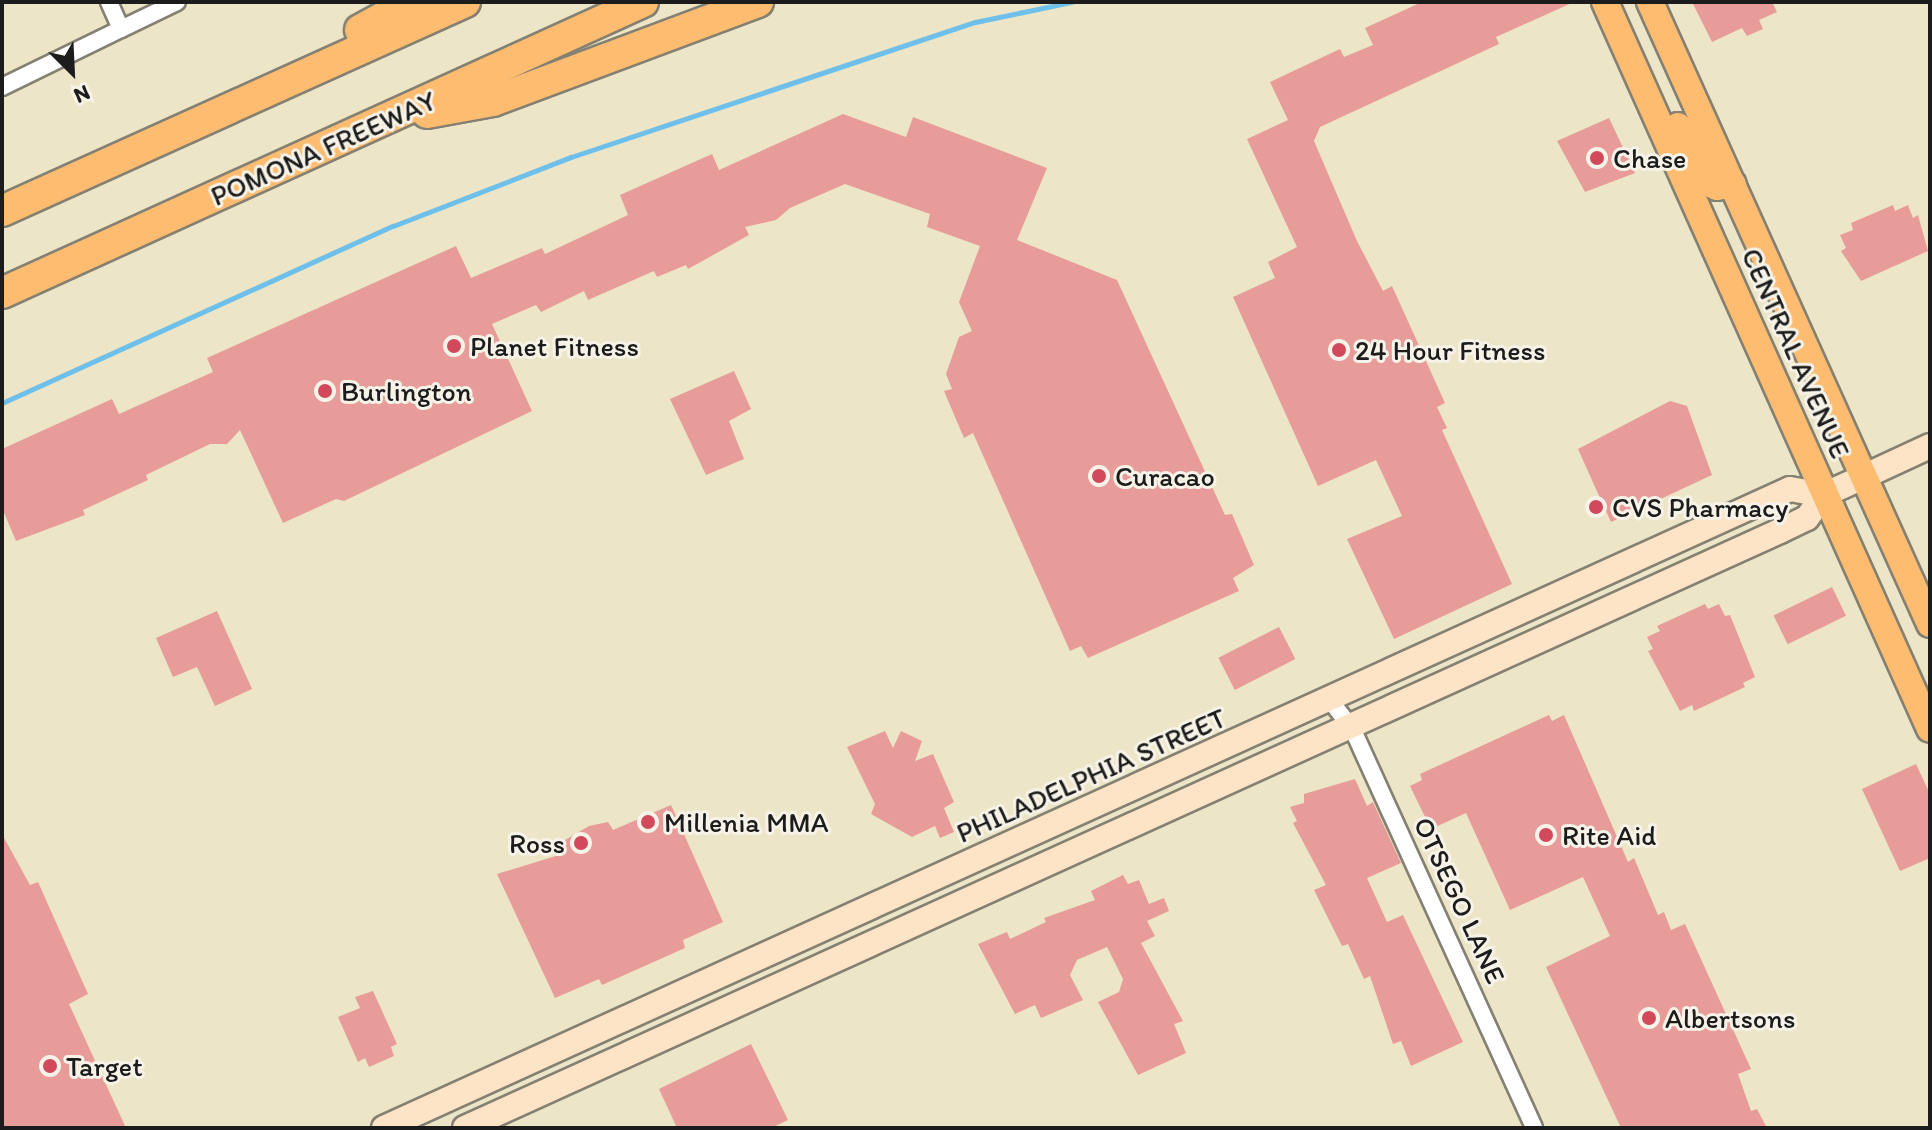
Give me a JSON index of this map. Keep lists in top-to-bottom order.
{
  "streets": {
    "highway": ["POMONA FREEWAY"],
    "main road": ["CENTRAL AVENUE", "PHILADELPHIA STREET"],
    "street": ["OTSEGO LANE"]
  },
  "crossings": [
    ["CENTRAL AVENUE", "PHILADELPHIA STREET"],
    ["PHILADELPHIA STREET", "OTSEGO LANE"]
  ],
  "places": [
    "Chase",
    "Planet Fitness",
    "24 Hour Fitness",
    "Burlington",
    "Curacao",
    "CVS Pharmacy",
    "Millenia MMA",
    "Rite Aid",
    "Ross",
    "Albertsons",
    "Target"
  ],
  "north": "bottom right"
}
